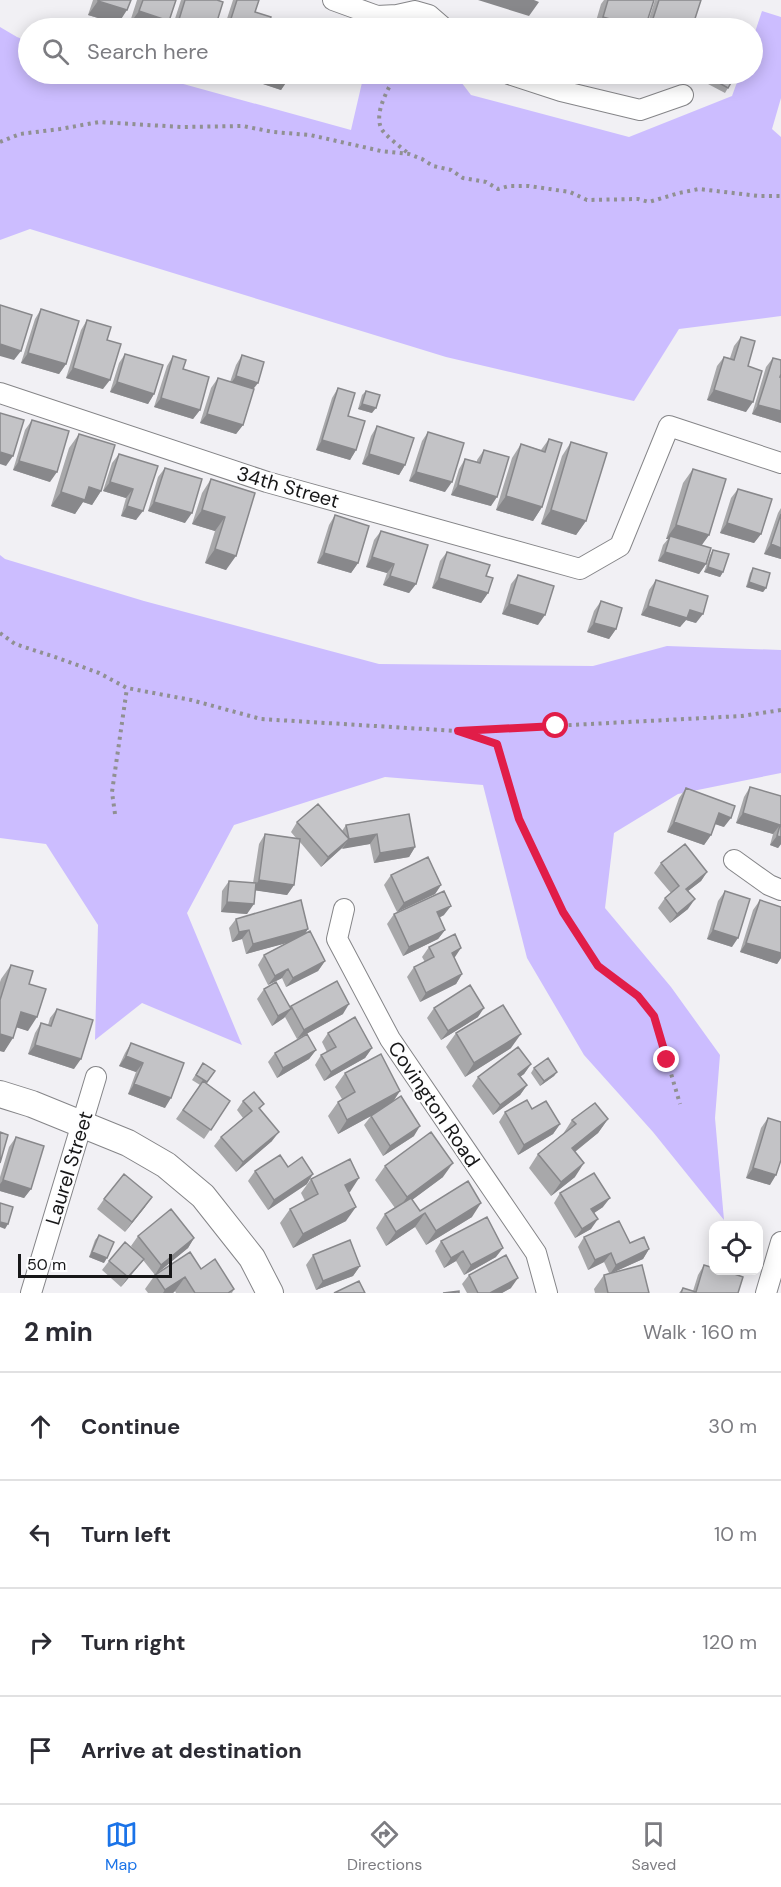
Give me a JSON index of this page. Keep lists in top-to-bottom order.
{
  "streets": {
    "street": ["34th Street", "Covington Road", "Laurel Street"]
  },
  "scale_bar": "50 m",
  "page": {
    "search": "Search here",
    "scale": "50 m",
    "heading": ["2 min", "Walk · 160 m"],
    "list": [
      ["Continue", "30 m"],
      ["Turn left", "10 m"],
      ["Turn right", "120 m"],
      "Arrive at destination"
    ],
    "nav": ["Map", "Directions", "Saved"]
  }
}
